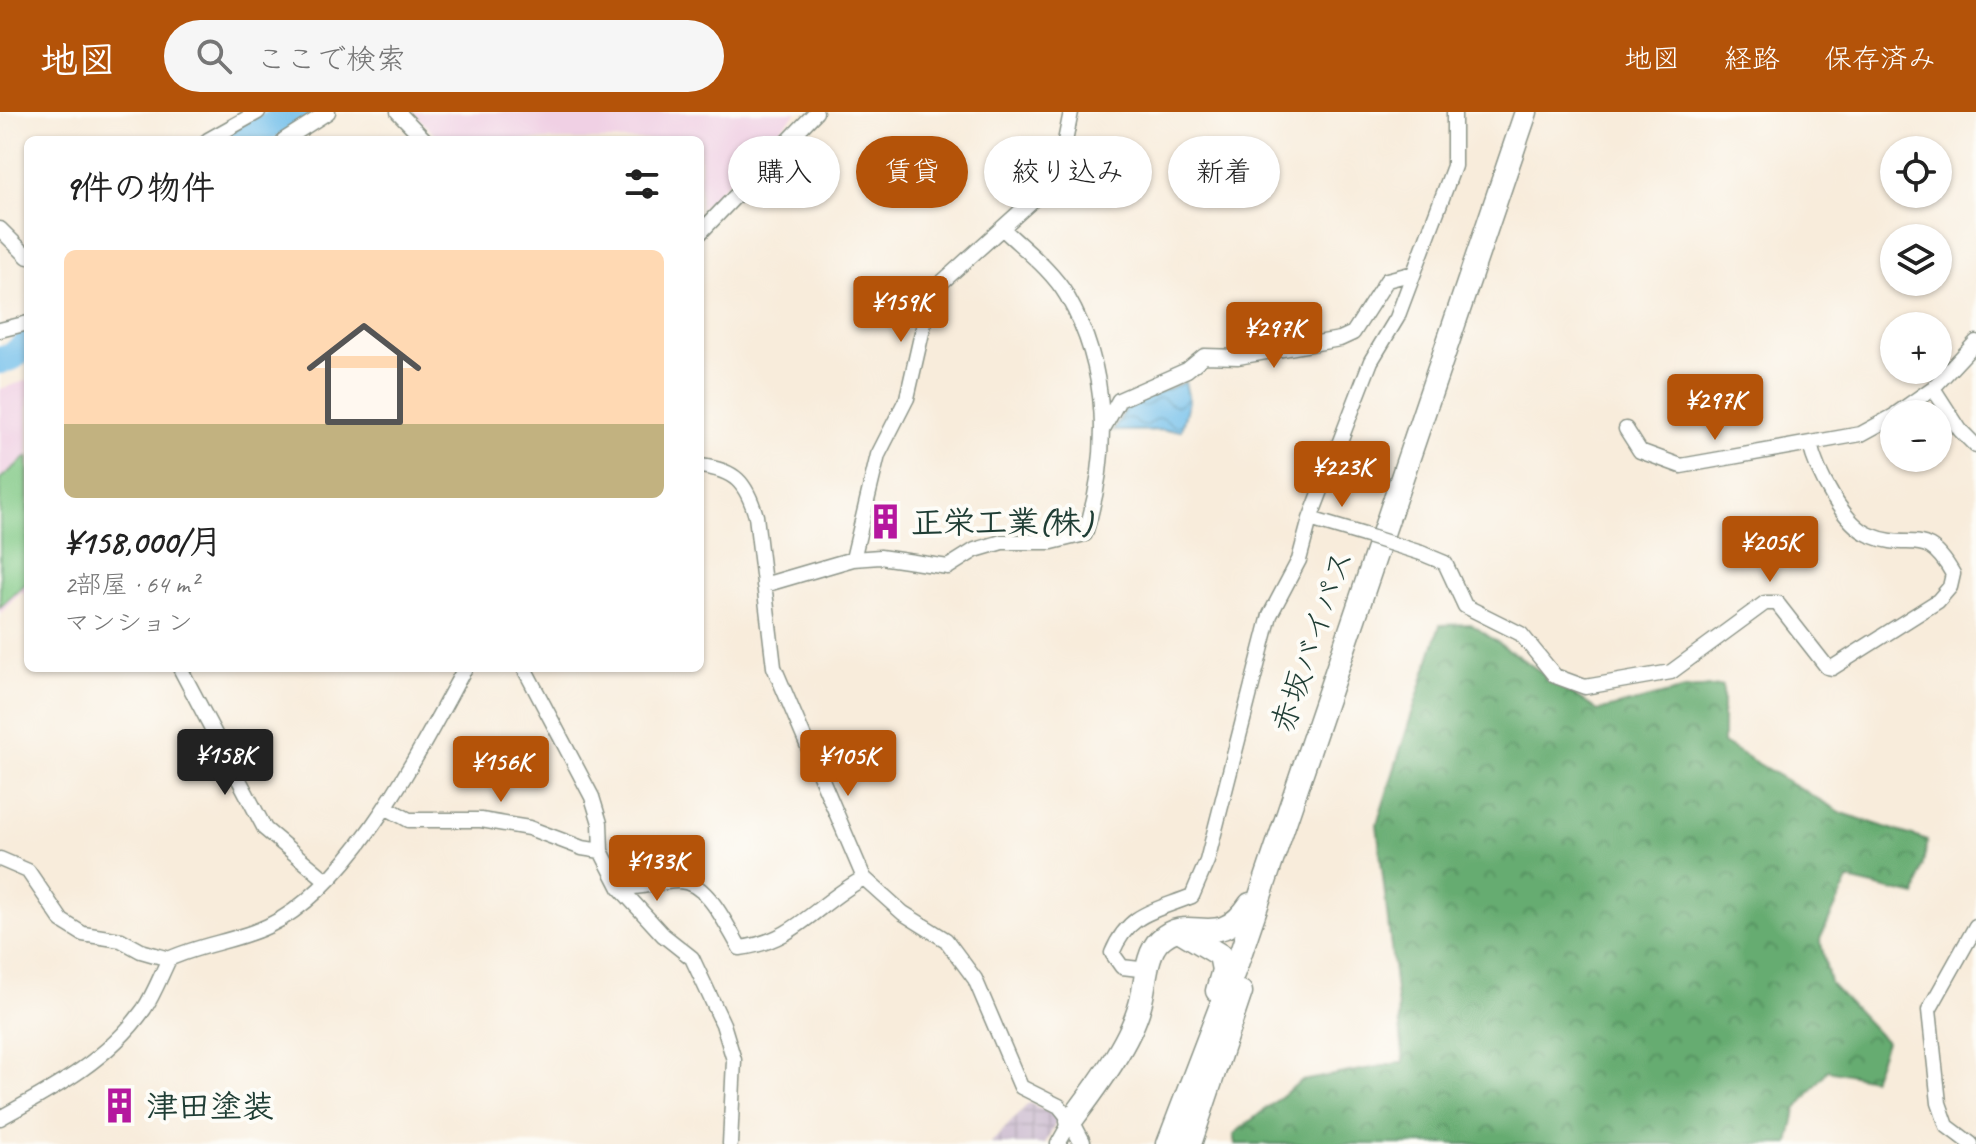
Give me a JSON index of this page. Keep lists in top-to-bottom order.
{
  "streets": {
    "highway": ["赤坂バイパス"]
  },
  "places": {
    "building": ["正栄工業(株)", "津田塗装"]
  },
  "page": {
    "header": "地図",
    "search": "ここで検索",
    "nav": ["地図", "経路", "保存済み"],
    "map_buttons": ["+", "−"],
    "chip": [
      "購入",
      "賃貸",
      "絞り込み",
      "新着"
    ],
    "heading": "9件の物件",
    "list": [
      {
        "name": "¥158,000/月",
        "note": "2部屋 · 64 m² · マンション"
      }
    ],
    "price": [
      "¥159K",
      "¥297K",
      "¥297K",
      "¥223K",
      "¥205K",
      "¥158K",
      "¥105K",
      "¥156K",
      "¥133K"
    ]
  }
}
